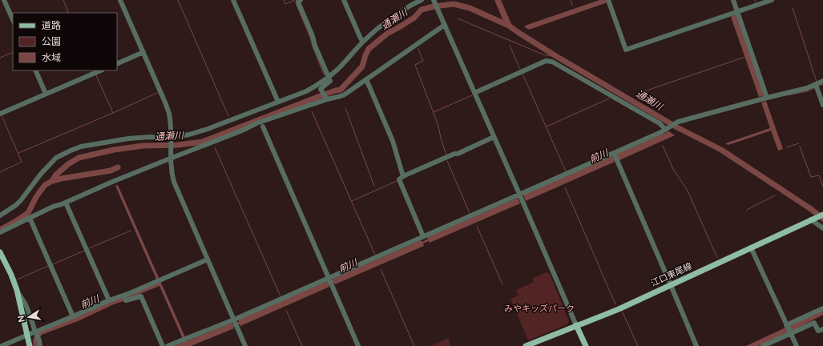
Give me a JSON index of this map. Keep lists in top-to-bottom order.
{
  "streets": {
    "main road": ["江口東尾線"]
  },
  "water": ["通瀬川", "前川"],
  "parks": ["みやキッズパーク"],
  "legend": ["道路", "公園", "水域"],
  "north": "left"
}
